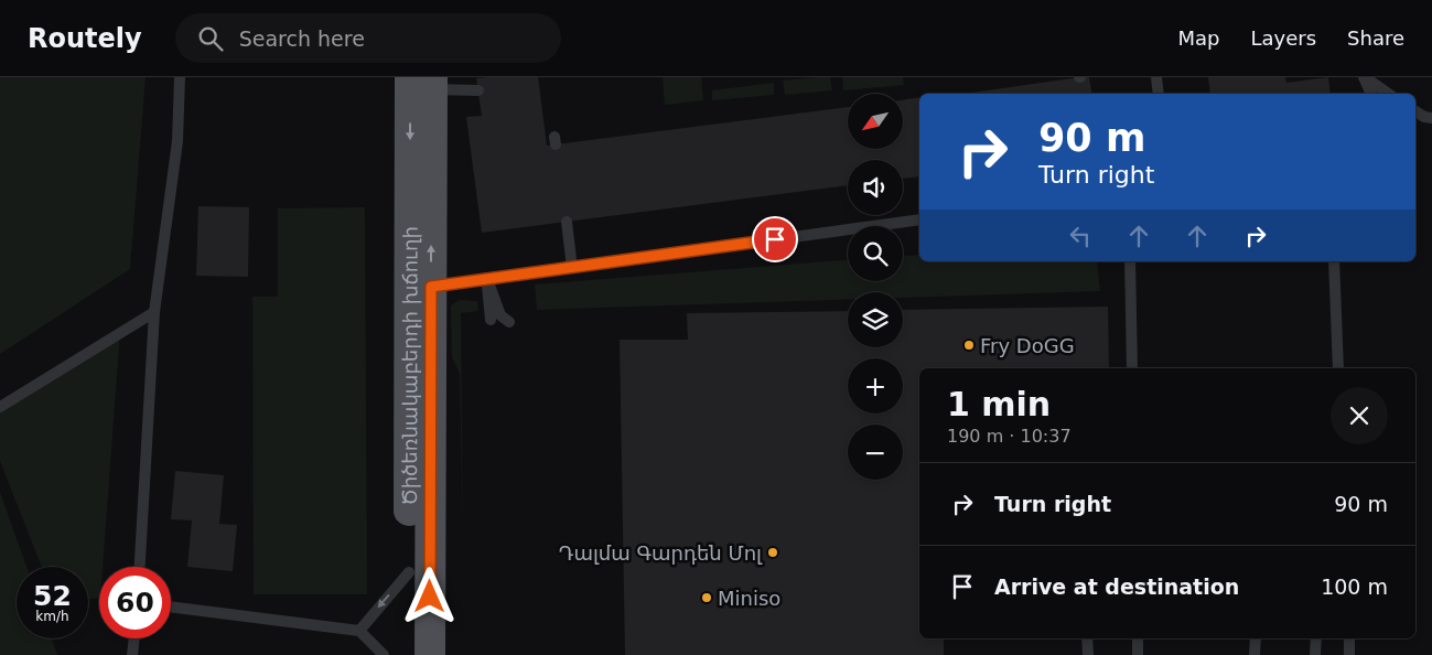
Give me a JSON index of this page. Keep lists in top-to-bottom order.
{
  "streets": {
    "main road": ["Ծիծեռնակաբերդի խճուղի"]
  },
  "places": ["Fry DoGG", "Դալմա Գարդեն Մոլ", "Miniso"],
  "north": "bottom left",
  "page": {
    "header": "Routely",
    "search": "Search here",
    "nav": ["Map", "Layers", "Share"],
    "map_buttons": ["+", "−"],
    "turn": ["90 m", "Turn right"],
    "heading": ["1 min", "190 m · 10:37"],
    "list": [
      {
        "name": "Turn right",
        "value": "90 m"
      },
      {
        "name": "Arrive at destination",
        "value": "100 m"
      }
    ],
    "speed": "52 km/h",
    "limit": "60"
  }
}
